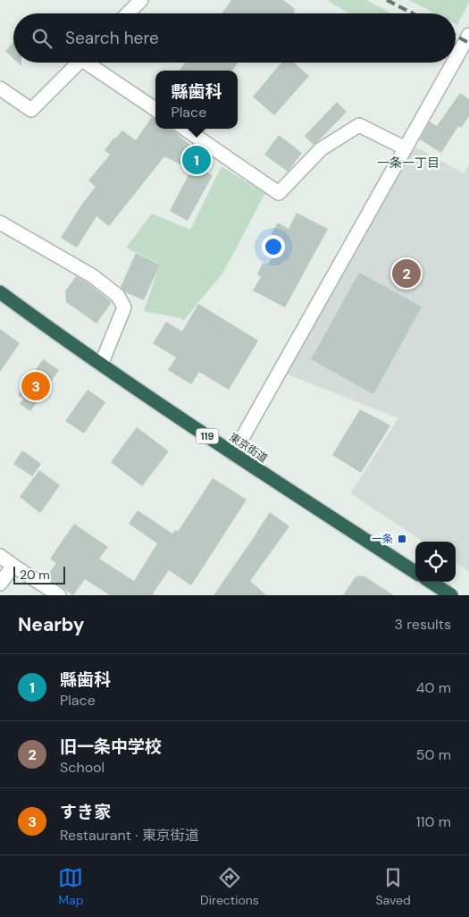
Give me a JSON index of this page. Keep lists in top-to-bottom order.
{
  "streets": {
    "highway": ["119", "東京街道"]
  },
  "districts": ["一条一丁目"],
  "places": {
    "transit": ["一条"]
  },
  "scale_bar": "20 m",
  "page": {
    "search": "Search here",
    "popup": ["縣歯科", "Place"],
    "pins": ["1", "2", "3"],
    "scale": "20 m",
    "heading": ["Nearby", "3 results"],
    "list": [
      {
        "mark": "1",
        "name": "縣歯科",
        "note": "Place",
        "value": "40 m"
      },
      {
        "mark": "2",
        "name": "旧一条中学校",
        "note": "School",
        "value": "50 m"
      },
      {
        "mark": "3",
        "name": "すき家",
        "note": "Restaurant · 東京街道",
        "value": "110 m"
      }
    ],
    "nav": ["Map", "Directions", "Saved"]
  }
}
